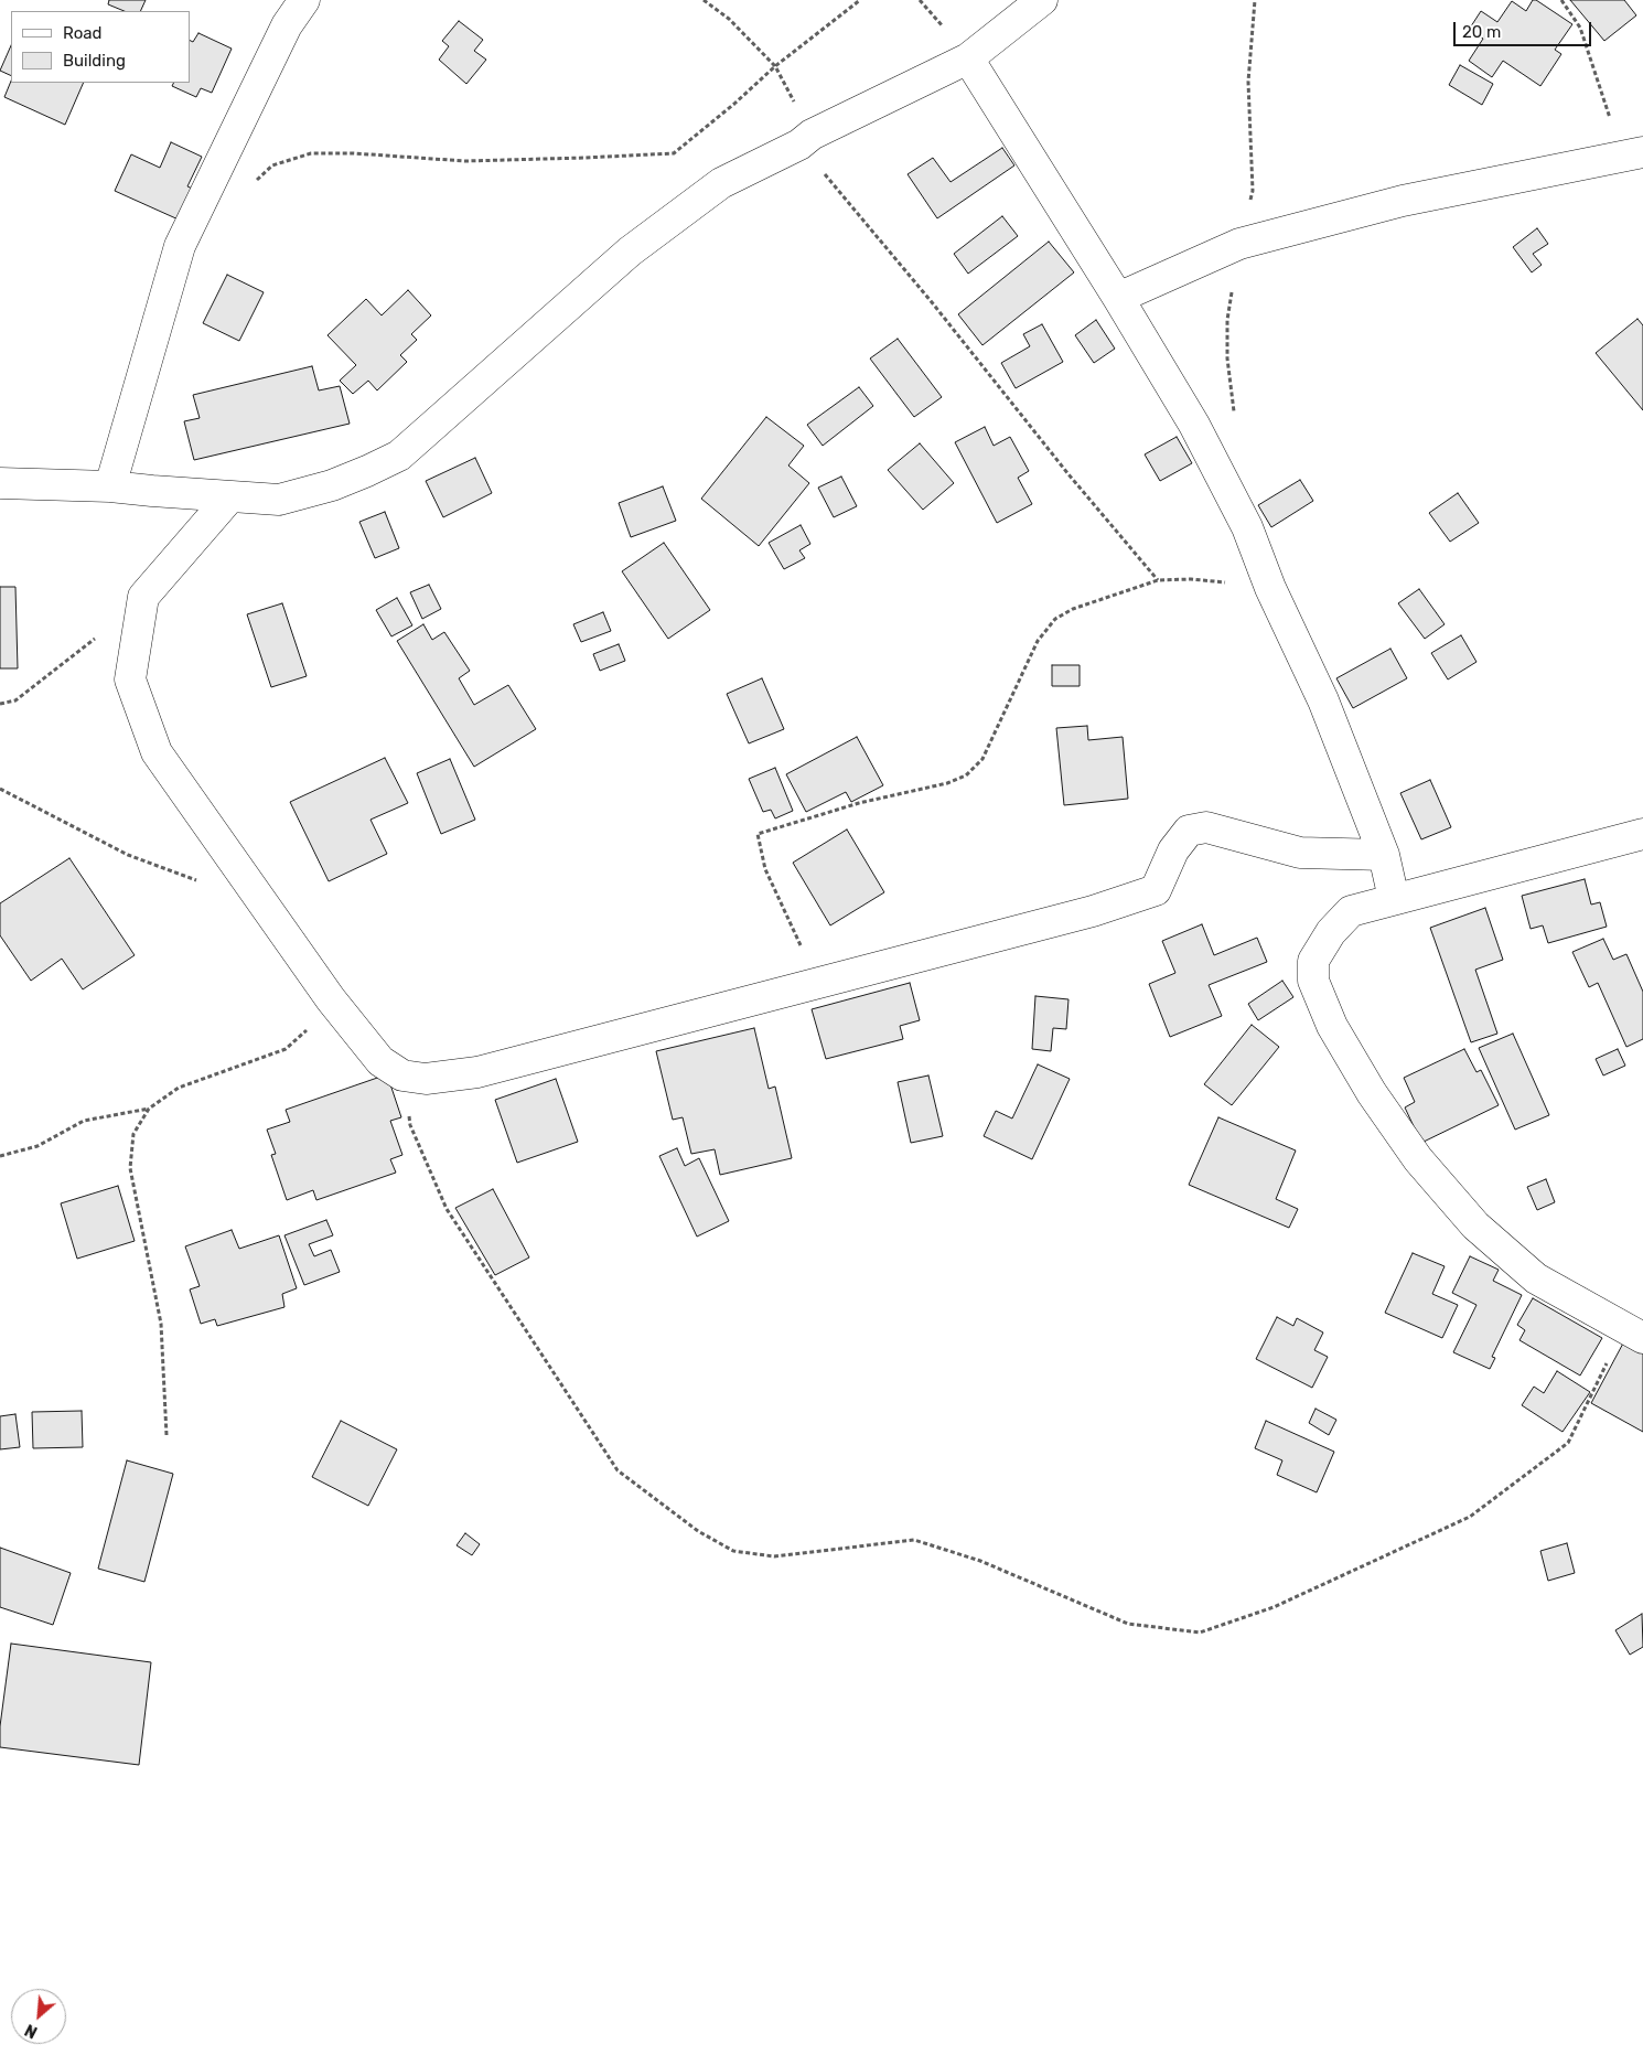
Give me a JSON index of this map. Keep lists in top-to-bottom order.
{
  "legend": ["Road", "Building"],
  "scale_bar": "20 m",
  "north": "bottom left"
}
